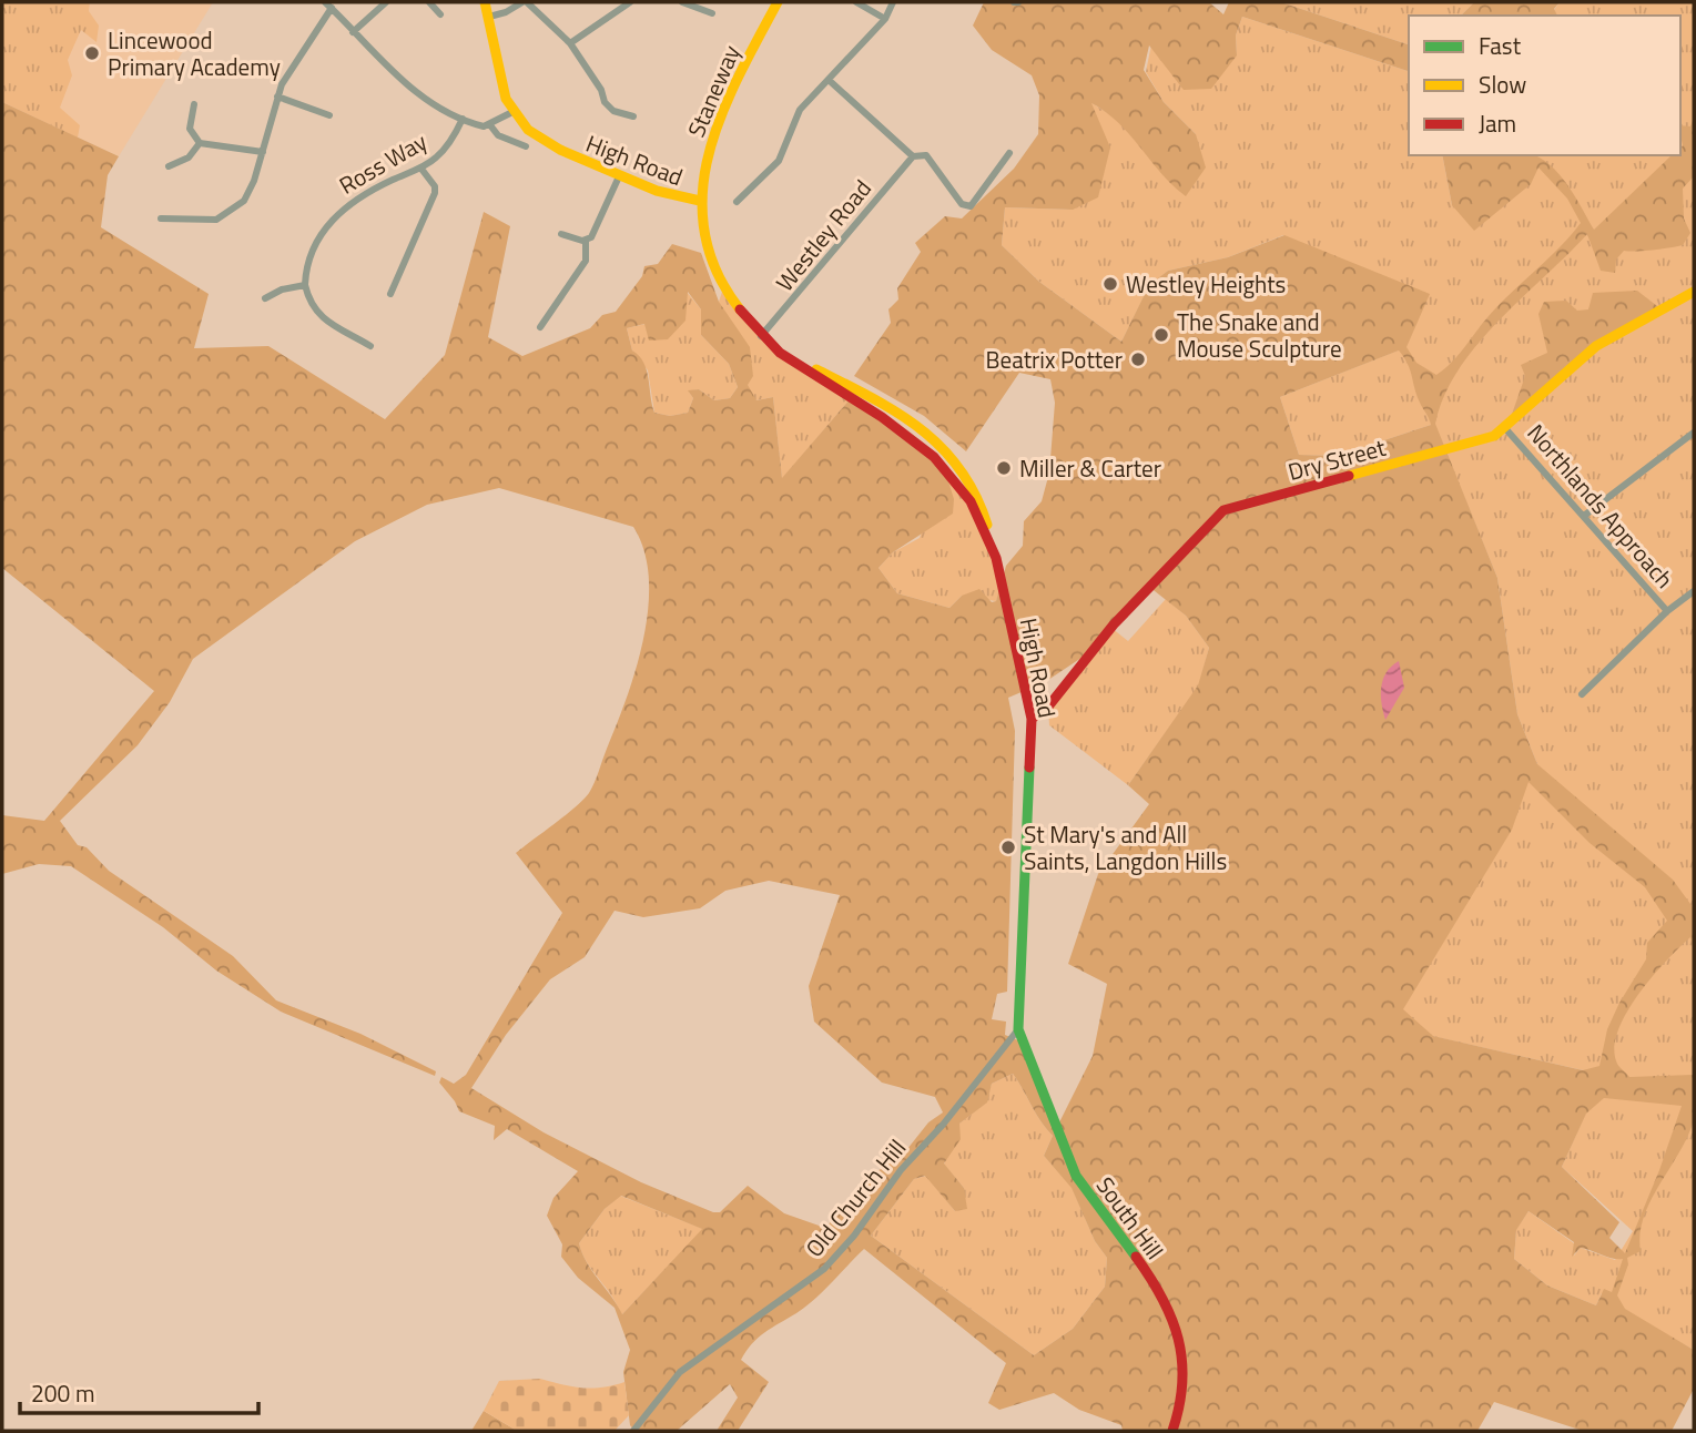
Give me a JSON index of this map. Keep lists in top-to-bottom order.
{
  "streets": {
    "main road": [
      "Staneway",
      "High Road",
      "Dry Street",
      "South Hill"
    ],
    "street": [
      "Ross Way",
      "Westley Road",
      "Northlands Approach",
      "Old Church Hill"
    ]
  },
  "crossings": [
    ["Staneway", "High Road"],
    ["High Road", "Westley Road"],
    ["High Road", "Dry Street"],
    ["High Road", "Old Church Hill"],
    ["High Road", "South Hill"],
    ["Dry Street", "Northlands Approach"],
    ["Old Church Hill", "South Hill"]
  ],
  "places": [
    "Lincewood Primary Academy",
    "Westley Heights",
    "The Snake and Mouse Sculpture",
    "Beatrix Potter",
    "Miller & Carter",
    "St Mary's and All Saints, Langdon Hills"
  ],
  "legend": ["Fast", "Slow", "Jam"],
  "scale_bar": "200 m"
}
